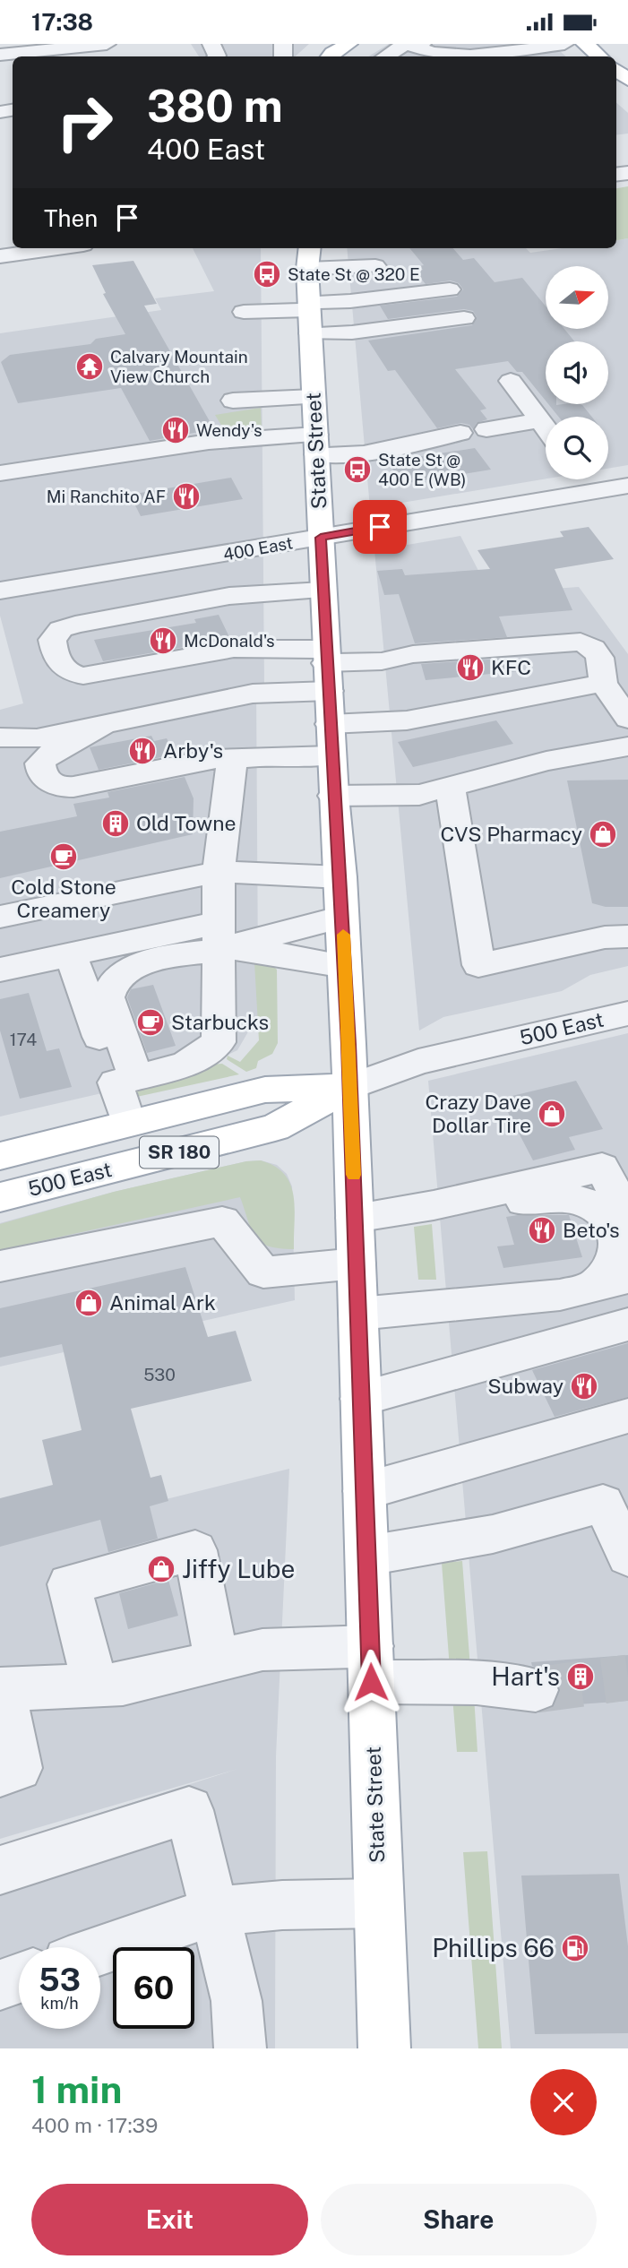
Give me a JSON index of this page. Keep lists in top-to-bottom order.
{
  "streets": {
    "main road": ["State Street", "500 East", "SR 180"],
    "street": ["400 East"]
  },
  "crossings": [
    ["State Street", "400 East"],
    ["State Street", "500 East"]
  ],
  "places": {
    "bus stop": ["State St @ 320 E", "State St @ 400 E (WB)"],
    "temple": ["Calvary Mountain View Church"],
    "restaurant": [
      "Wendy's",
      "Mi Ranchito AF",
      "McDonald's",
      "KFC",
      "Arby's",
      "Beto's",
      "Subway"
    ],
    "building": ["Old Towne", "Hart's"],
    "shop": [
      "CVS Pharmacy",
      "Crazy Dave Dollar Tire",
      "Animal Ark",
      "Jiffy Lube"
    ],
    "cafe": ["Cold Stone Creamery", "Starbucks"],
    "fuel station": ["Phillips 66"]
  },
  "house_numbers": ["174", "530"],
  "north": "right",
  "page": {
    "status": "17:38",
    "turn": ["380 m", "400 East"],
    "then": "Then",
    "speed": "53 km/h",
    "limit": "60",
    "heading": ["1 min", "400 m · 17:39"],
    "buttons": ["Exit", "Share"]
  }
}
